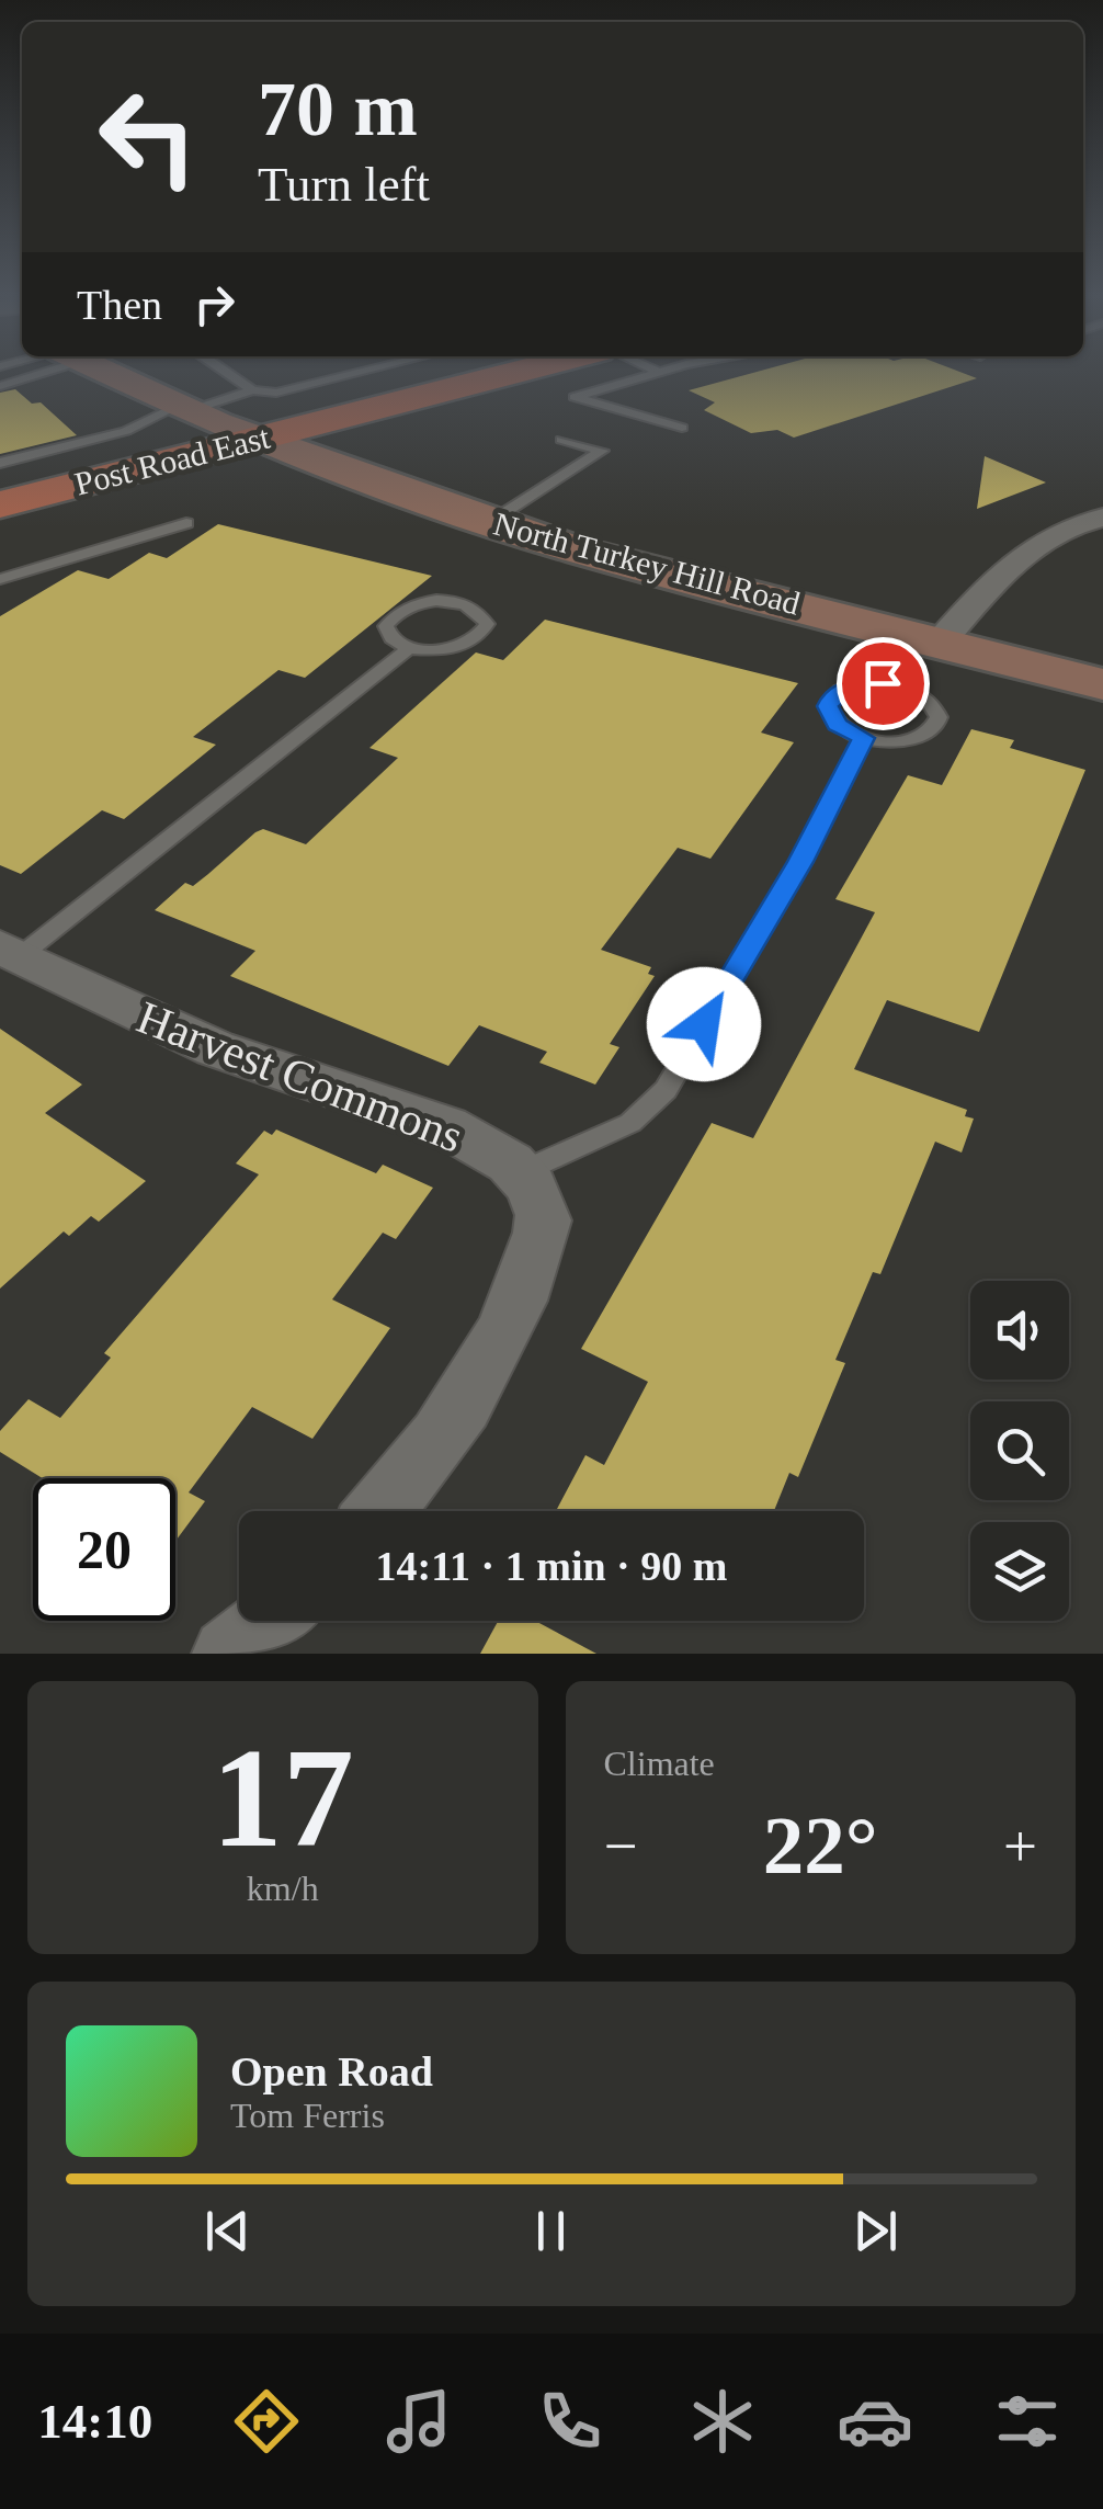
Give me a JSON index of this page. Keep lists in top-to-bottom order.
{
  "streets": {
    "main road": ["Post Road East"],
    "street": ["North Turkey Hill Road", "Harvest Commons"]
  },
  "crossings": [
    ["Post Road East", "North Turkey Hill Road"]
  ],
  "page": {
    "turn": ["70 m", "Turn left"],
    "then": "Then",
    "limit": "20",
    "trip": "14:11 · 1 min · 90 m",
    "tile": [
      ["17", "km/h"],
      "Climate"
    ],
    "heat": ["−", "22°", "+"],
    "song": ["Open Road", "Tom Ferris"],
    "tabs": "14:10"
  }
}
